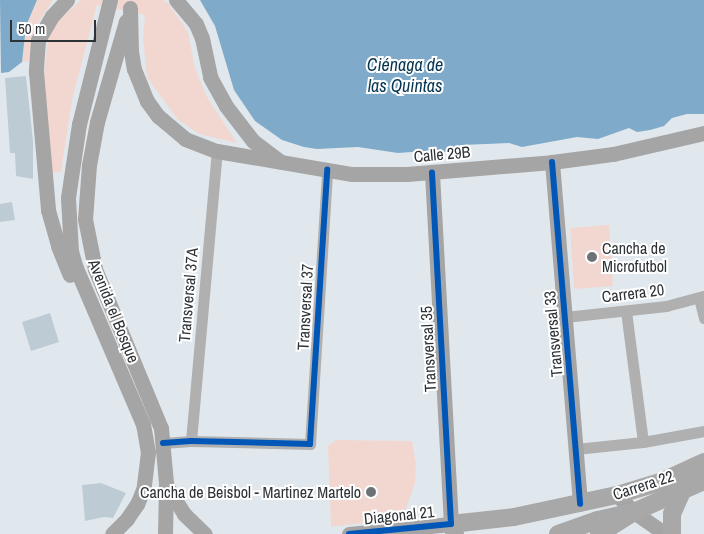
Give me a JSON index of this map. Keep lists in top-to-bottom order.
{
  "streets": {
    "main road": [
      "Calle 29B",
      "Avenida el Bosque",
      "Transversal 33",
      "Transversal 35",
      "Carrera 22",
      "Diagonal 21"
    ],
    "street": ["Carrera 20", "Transversal 37A", "Transversal 37"]
  },
  "crossings": [
    ["Calle 29B", "Transversal 37A"],
    ["Calle 29B", "Transversal 37"],
    ["Calle 29B", "Avenida el Bosque"],
    ["Calle 29B", "Transversal 33"],
    ["Calle 29B", "Transversal 35"],
    ["Carrera 20", "Transversal 33"],
    ["Transversal 37A", "Transversal 37"],
    ["Transversal 33", "Carrera 22"],
    ["Transversal 33", "Diagonal 21"],
    ["Transversal 35", "Diagonal 21"],
    ["Carrera 22", "Diagonal 21"]
  ],
  "water": ["Ciénaga de las Quintas"],
  "places": ["Cancha de Microfutbol", "Cancha de Beisbol - Martinez Martelo"],
  "scale_bar": "50 m"
}
